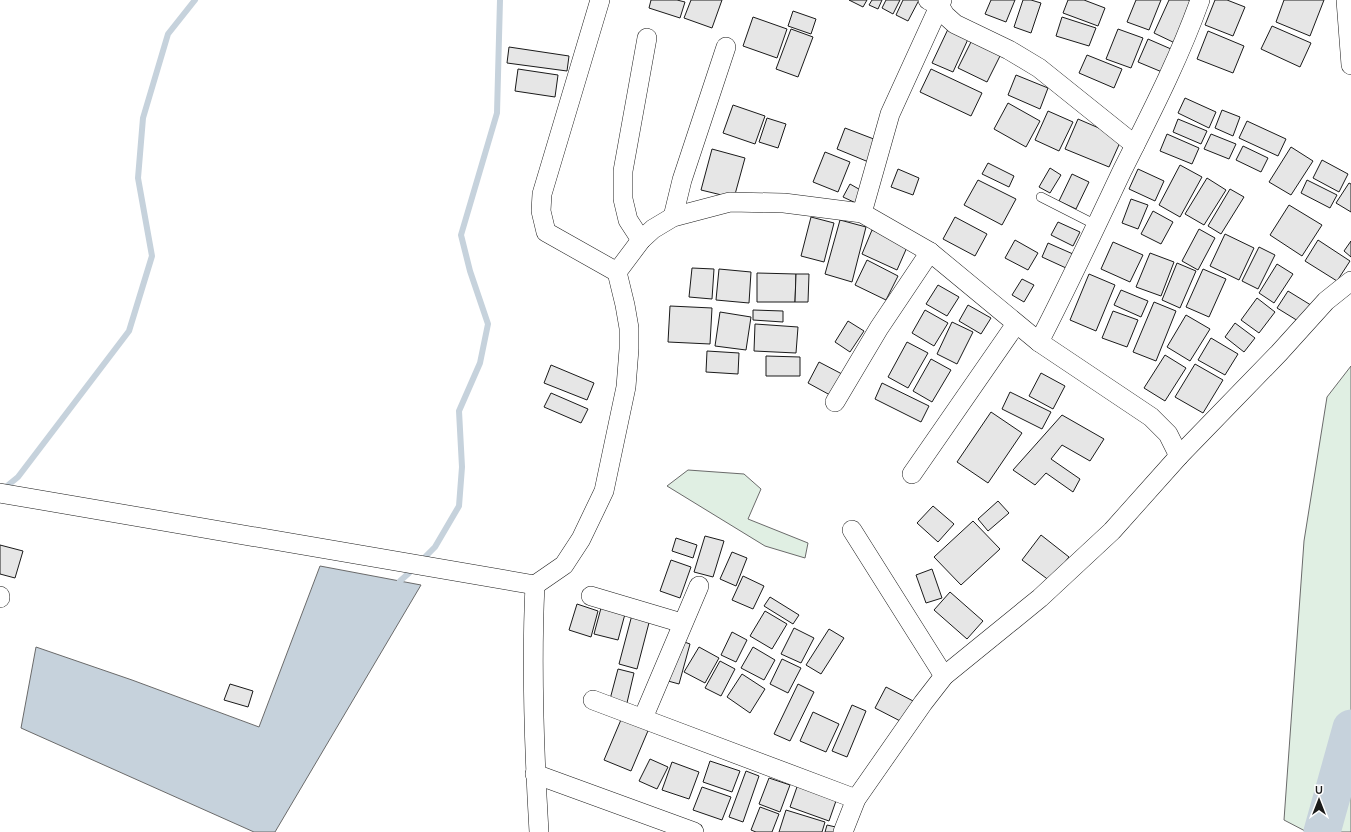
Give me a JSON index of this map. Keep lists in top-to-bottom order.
{
  "north": "top"
}
